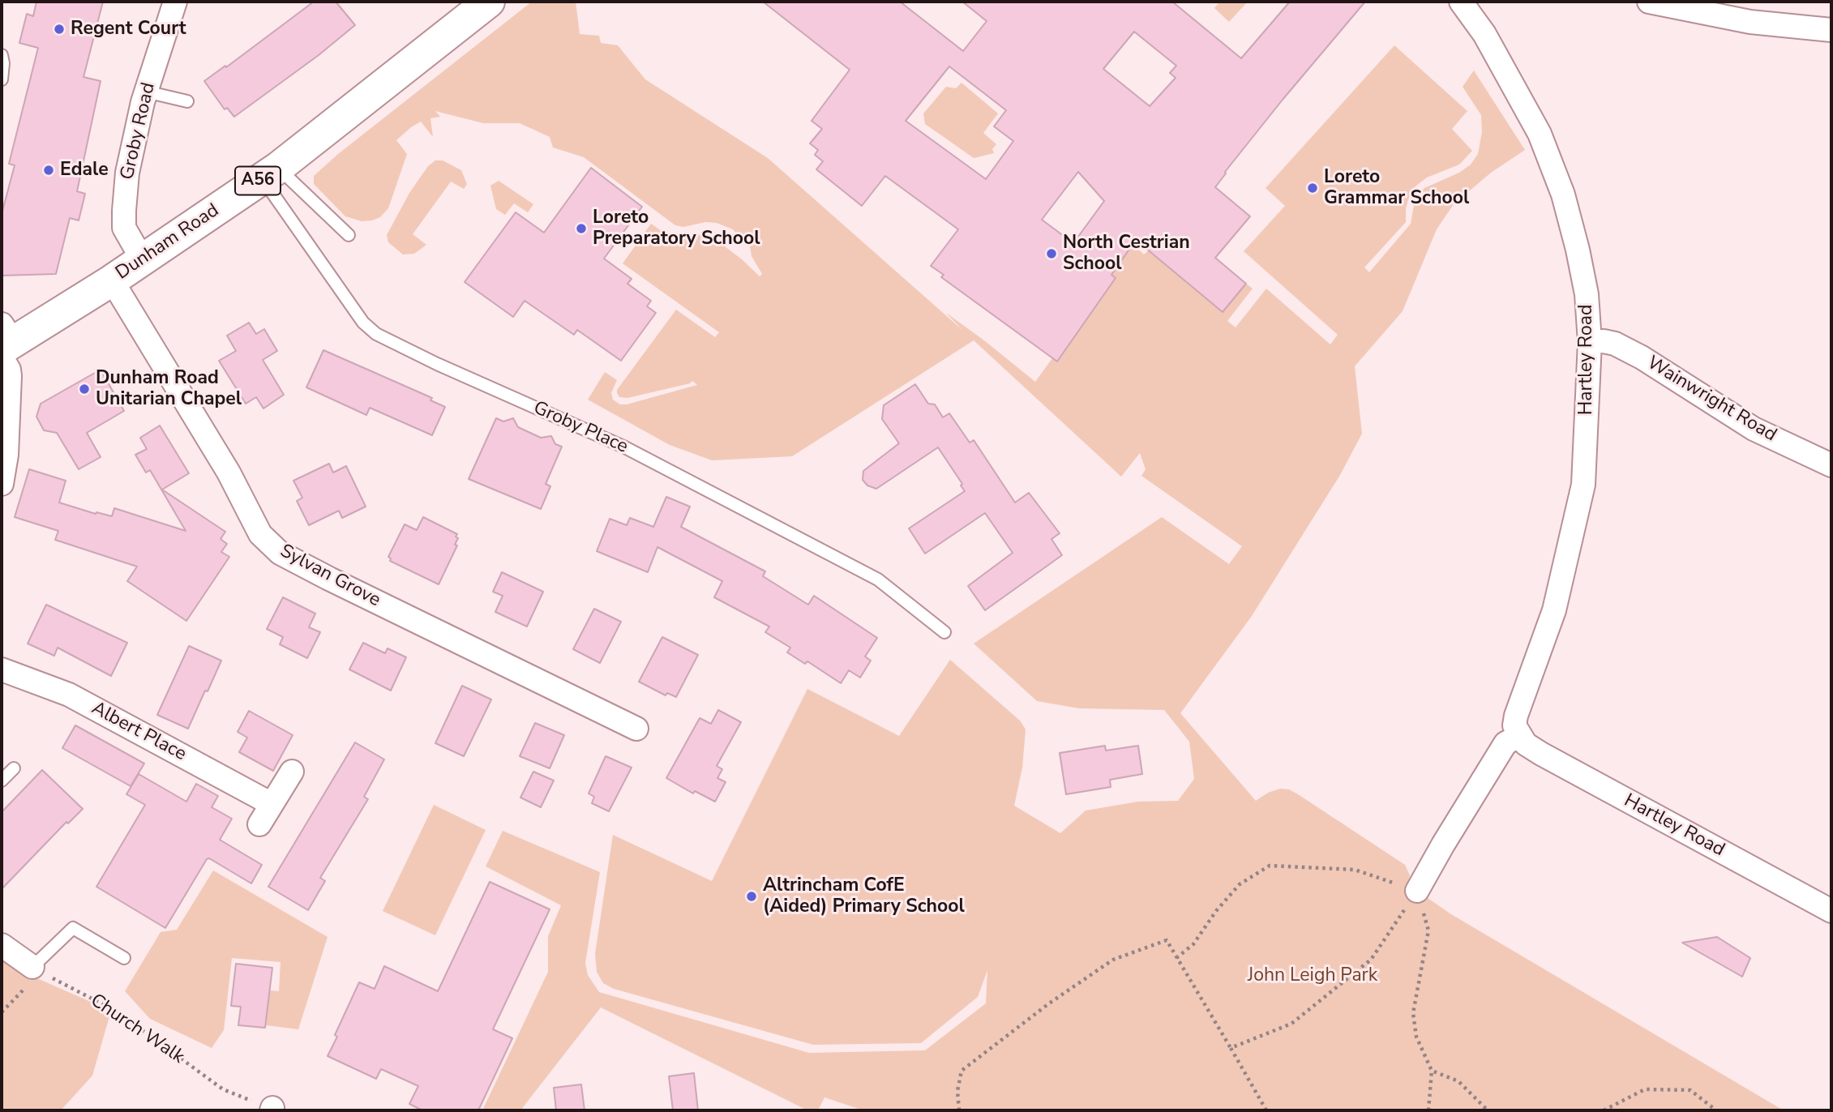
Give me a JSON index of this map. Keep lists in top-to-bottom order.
{
  "streets": {
    "highway": ["A56", "Dunham Road"],
    "street": [
      "Groby Road",
      "Hartley Road",
      "Wainwright Road",
      "Sylvan Grove",
      "Albert Place"
    ],
    "lane": ["Groby Place"],
    "path": ["Church Walk"]
  },
  "crossings": [
    ["Groby Road", "Dunham Road"],
    ["Dunham Road", "Groby Place"],
    ["Dunham Road", "Sylvan Grove"],
    ["Hartley Road", "Wainwright Road"]
  ],
  "parks": ["John Leigh Park"],
  "places": [
    "Regent Court",
    "Edale",
    "Loreto Grammar School",
    "Loreto Preparatory School",
    "North Cestrian School",
    "Dunham Road Unitarian Chapel",
    "Altrincham CofE (Aided) Primary School"
  ]
}
